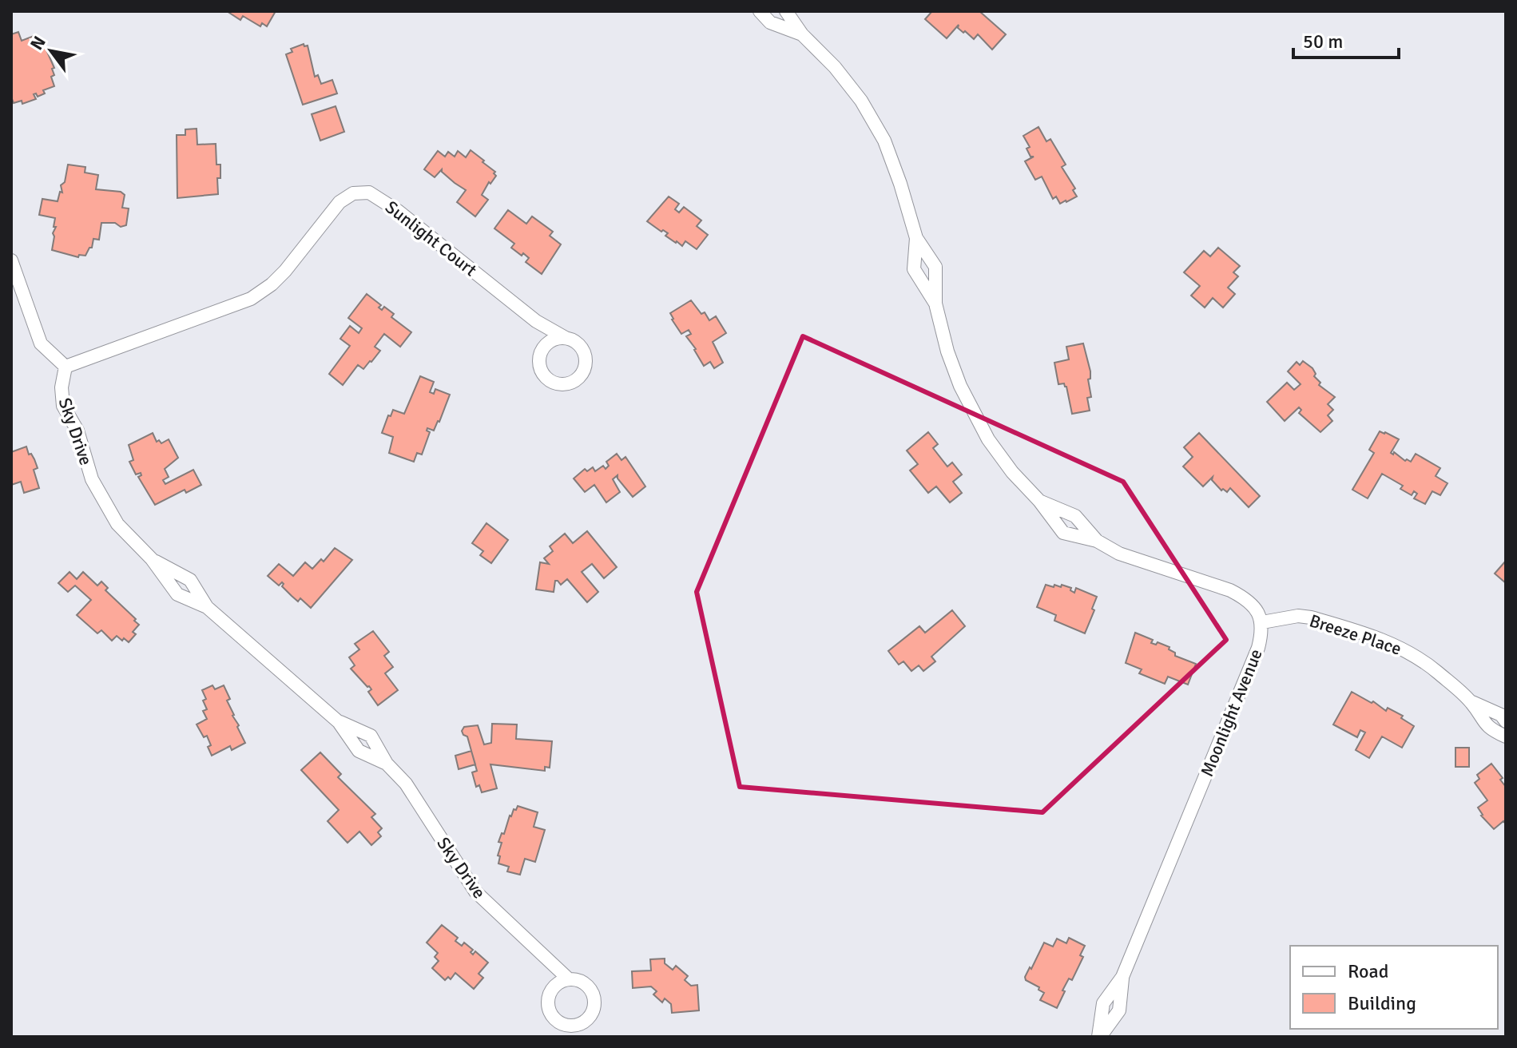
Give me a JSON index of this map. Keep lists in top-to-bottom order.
{
  "streets": {
    "street": [
      "Sunlight Court",
      "Sky Drive",
      "Breeze Place",
      "Moonlight Avenue"
    ]
  },
  "crossings": [
    ["Sunlight Court", "Sky Drive"],
    ["Breeze Place", "Moonlight Avenue"]
  ],
  "legend": ["Road", "Building"],
  "scale_bar": "50 m",
  "north": "top left"
}
